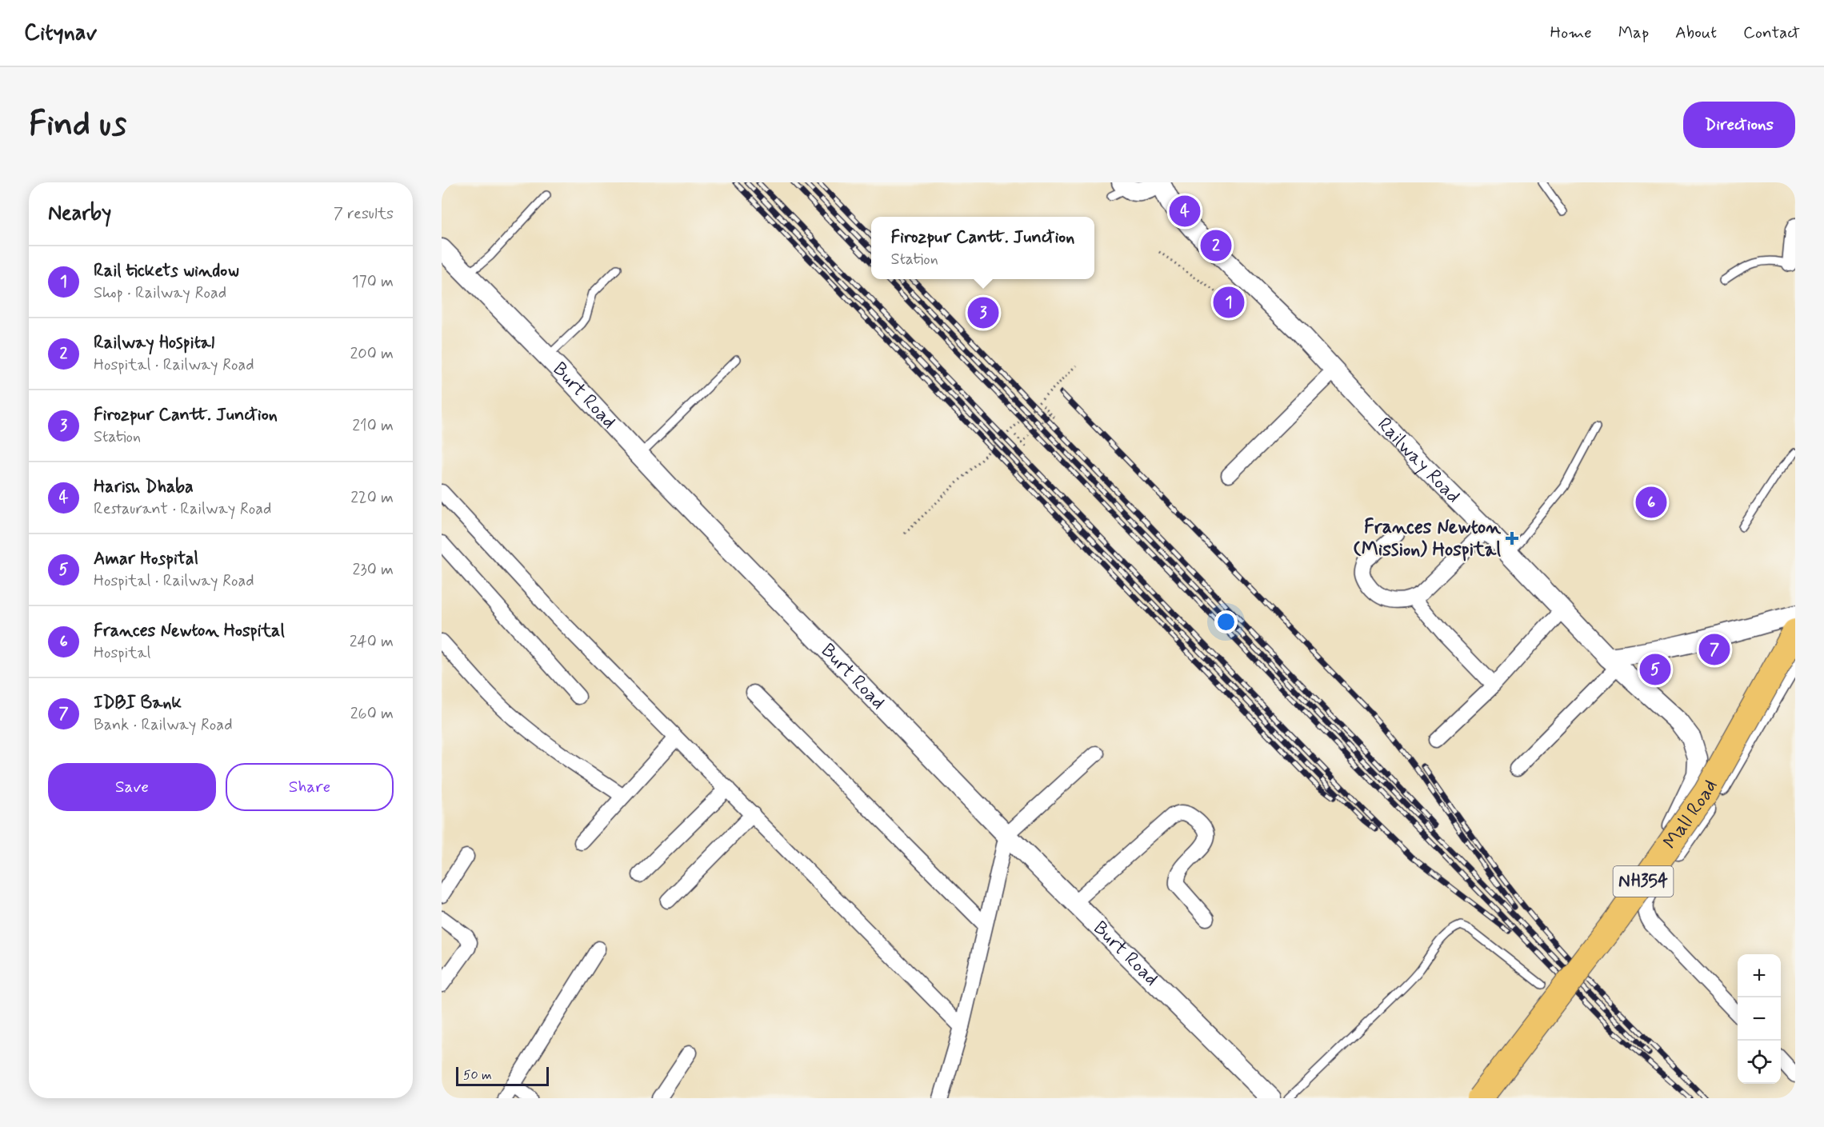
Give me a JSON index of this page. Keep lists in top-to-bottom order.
{
  "streets": {
    "highway": ["Mall Road", "NH354"],
    "street": ["Burt Road", "Railway Road"]
  },
  "crossings": [
    ["Railway Road", "Mall Road"]
  ],
  "places": {
    "health": ["Frances Newton (Mission) Hospital"]
  },
  "scale_bar": "50 m",
  "page": {
    "header": "Citynav",
    "nav": [
      "Home",
      "Map",
      "About",
      "Contact"
    ],
    "buttons": [
      "Directions",
      ["Save", "Share"]
    ],
    "title": "Find us",
    "heading": ["Nearby", "7 results"],
    "pins": [
      "4",
      "2",
      "1",
      "3",
      "6",
      "7",
      "5"
    ],
    "popup": ["Firozpur Cantt. Junction", "Station"],
    "list": [
      {
        "mark": "1",
        "name": "Rail tickets window",
        "note": "Shop · Railway Road",
        "value": "170 m"
      },
      {
        "mark": "2",
        "name": "Railway Hospital",
        "note": "Hospital · Railway Road",
        "value": "200 m"
      },
      {
        "mark": "3",
        "name": "Firozpur Cantt. Junction",
        "note": "Station",
        "value": "210 m"
      },
      {
        "mark": "4",
        "name": "Harish Dhaba",
        "note": "Restaurant · Railway Road",
        "value": "220 m"
      },
      {
        "mark": "5",
        "name": "Amar Hospital",
        "note": "Hospital · Railway Road",
        "value": "230 m"
      },
      {
        "mark": "6",
        "name": "Frances Newton Hospital",
        "note": "Hospital",
        "value": "240 m"
      },
      {
        "mark": "7",
        "name": "IDBI Bank",
        "note": "Bank · Railway Road",
        "value": "260 m"
      }
    ],
    "map_buttons": ["+", "−"],
    "scale": "50 m"
  }
}
